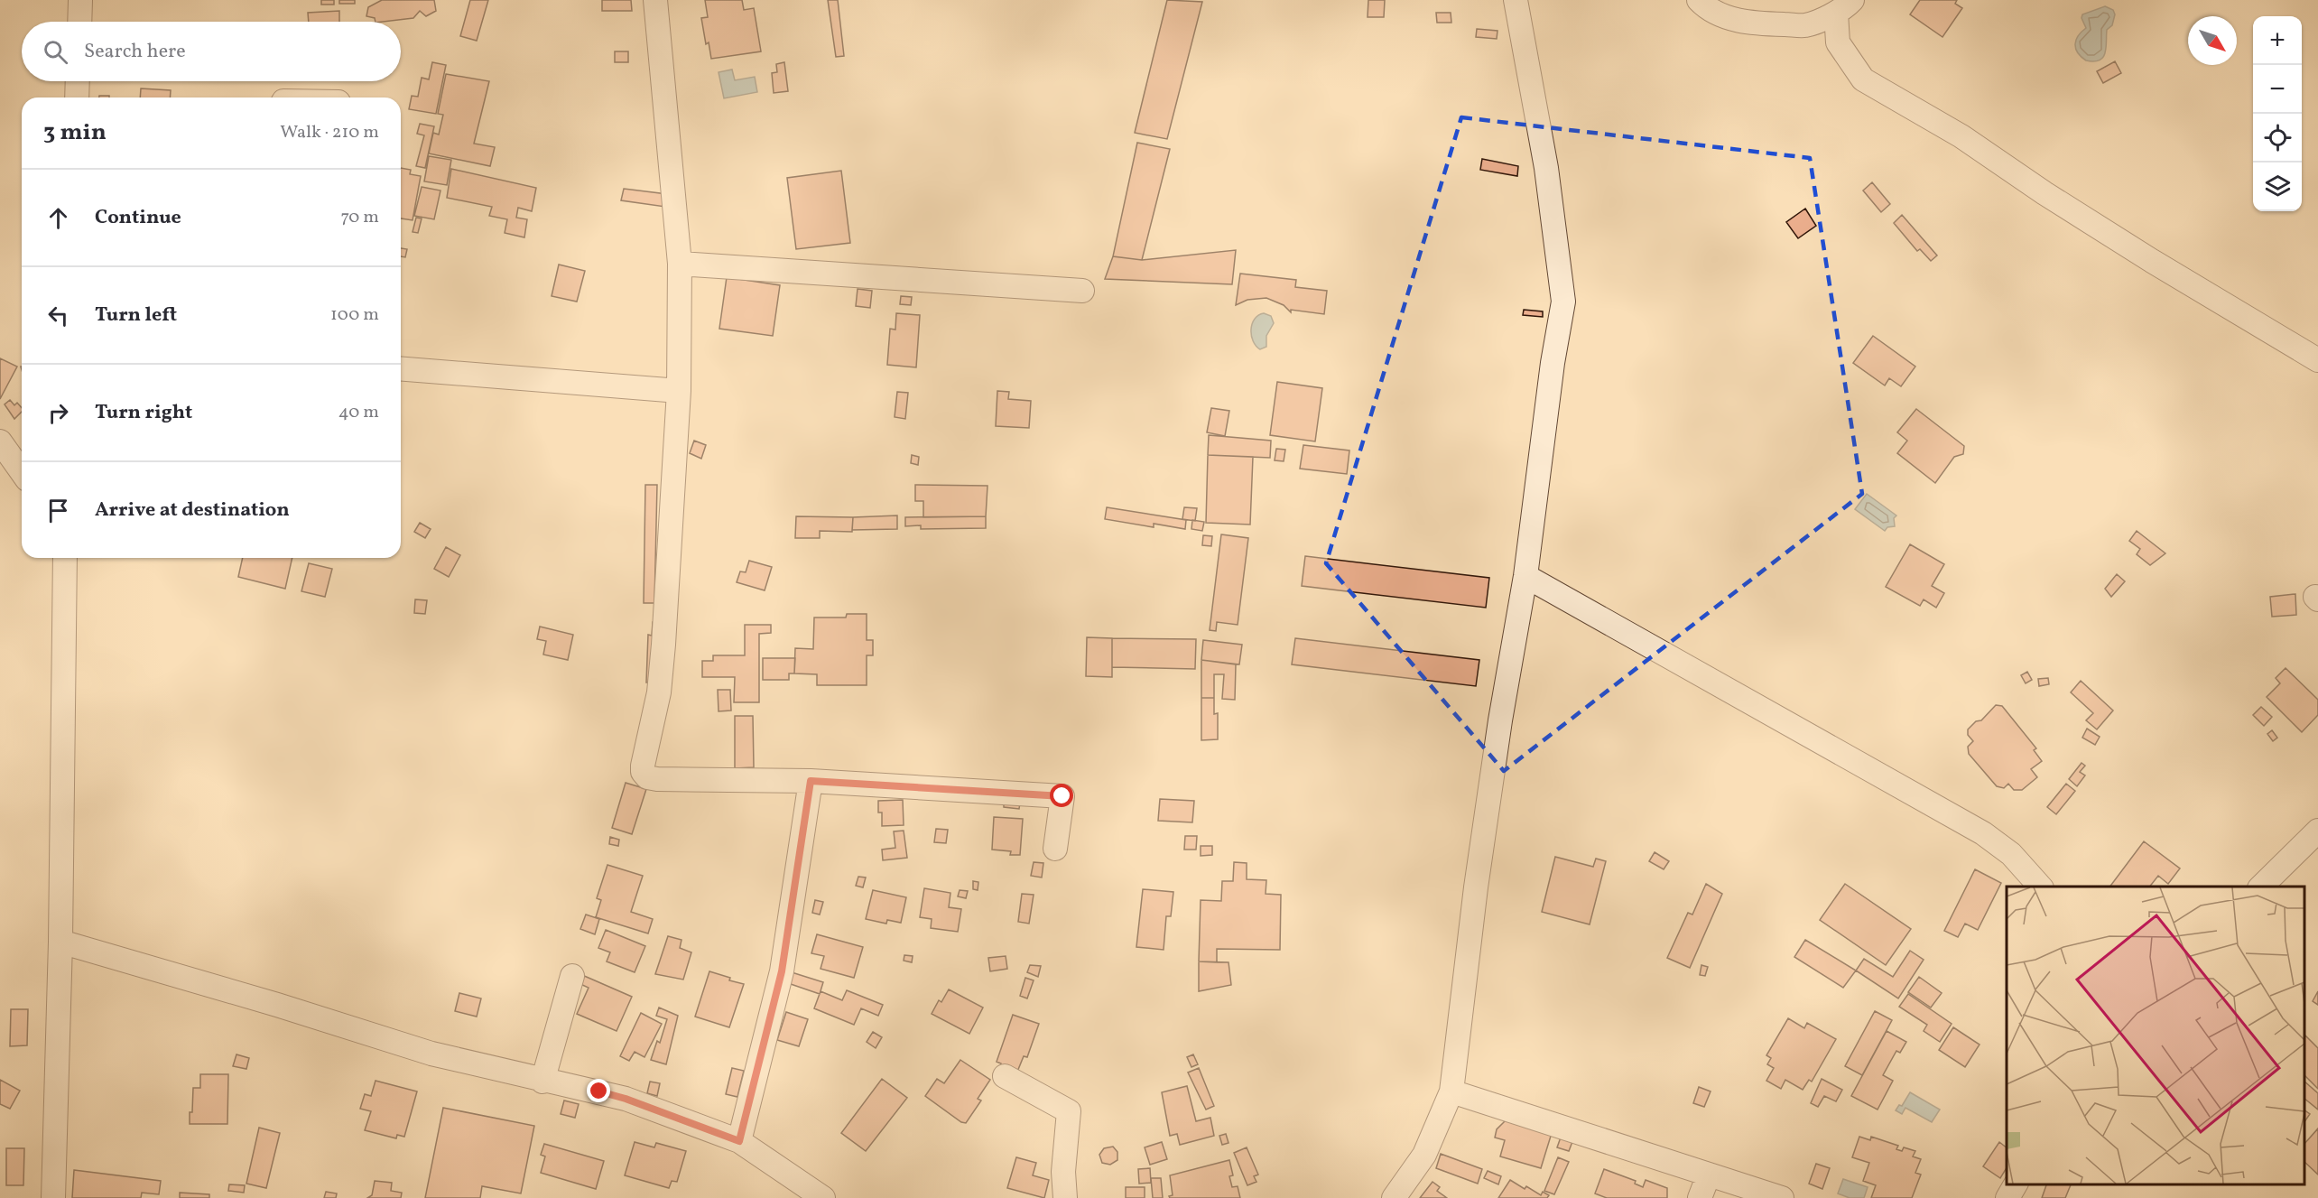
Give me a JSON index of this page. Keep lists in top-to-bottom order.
{
  "north": "bottom right",
  "page": {
    "map_buttons": ["+", "−"],
    "search": "Search here",
    "heading": ["3 min", "Walk · 210 m"],
    "list": [
      ["Continue", "70 m"],
      ["Turn left", "100 m"],
      ["Turn right", "40 m"],
      "Arrive at destination"
    ]
  }
}
